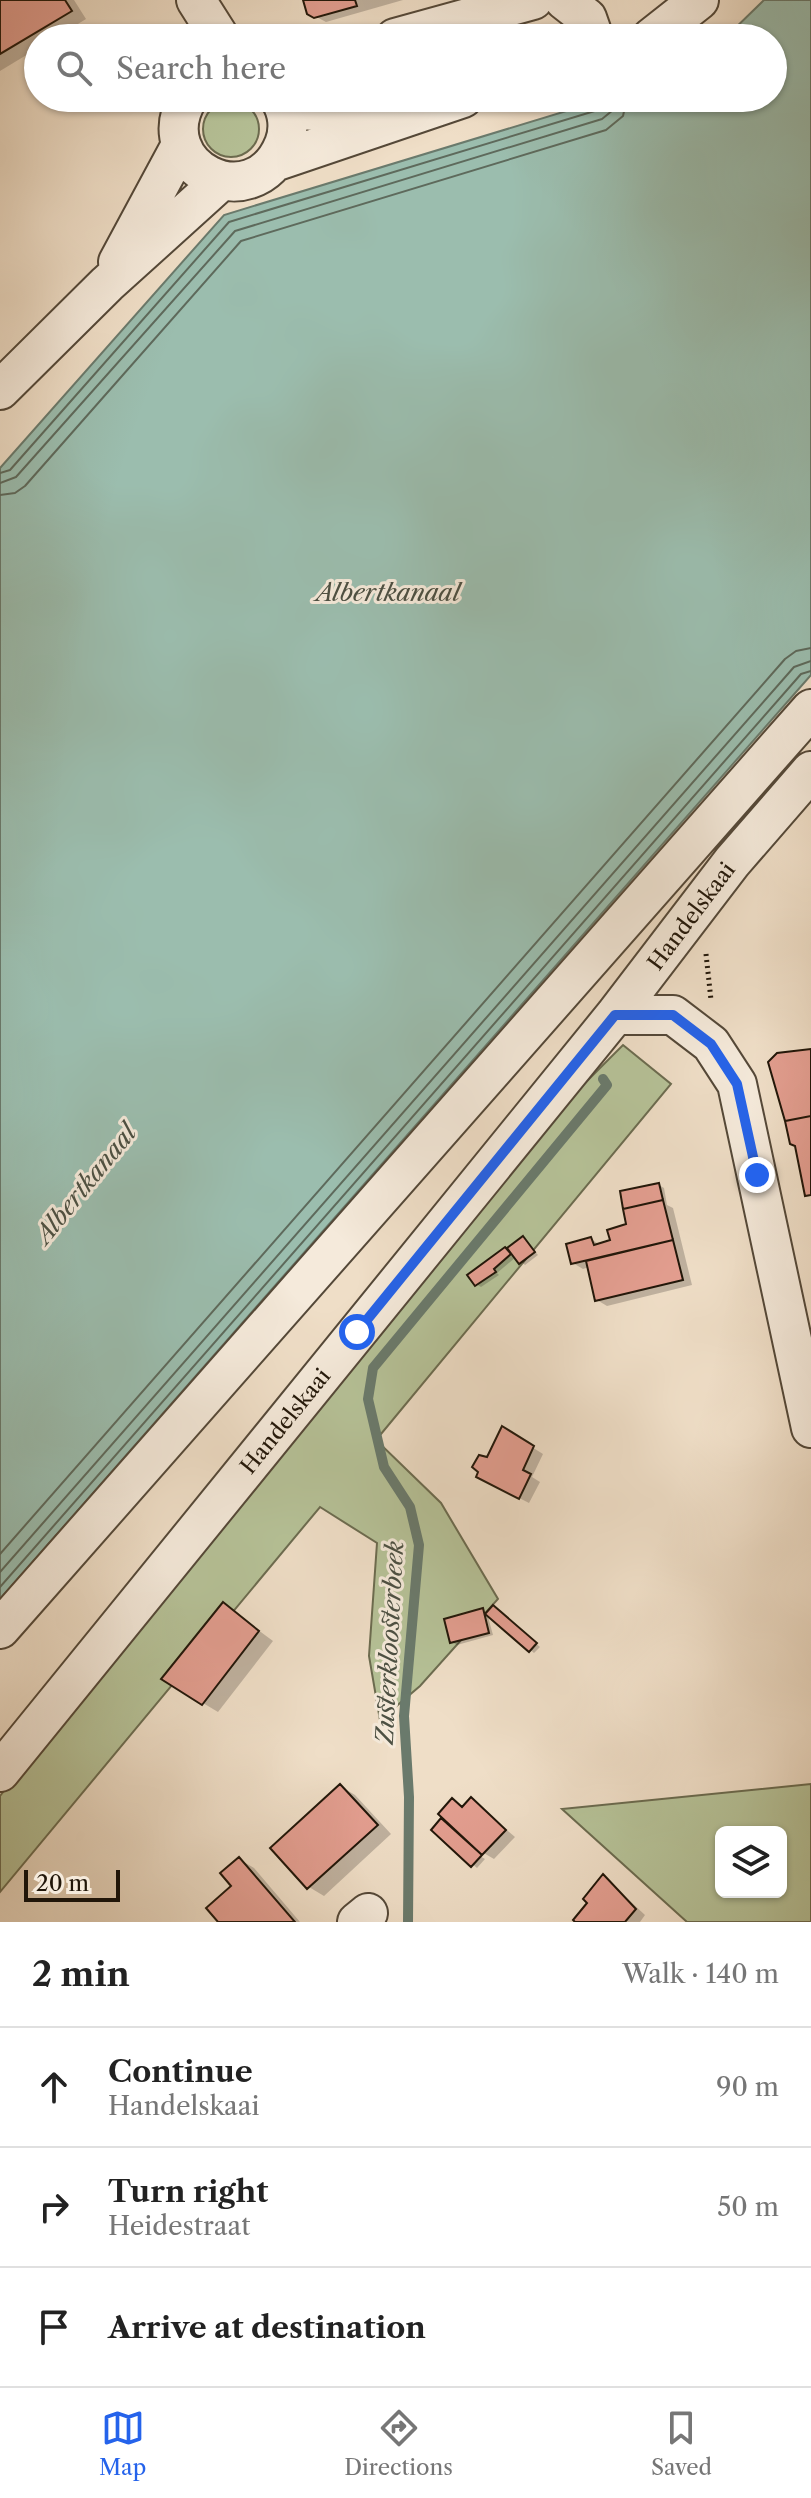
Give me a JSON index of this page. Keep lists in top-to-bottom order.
{
  "streets": {
    "street": ["Handelskaai"]
  },
  "water": ["Albertkanaal", "Zusterkloosterbeek"],
  "scale_bar": "20 m",
  "page": {
    "search": "Search here",
    "scale": "20 m",
    "heading": ["2 min", "Walk · 140 m"],
    "list": [
      ["Continue", "Handelskaai", "90 m"],
      ["Turn right", "Heidestraat", "50 m"],
      "Arrive at destination"
    ],
    "nav": ["Map", "Directions", "Saved"]
  }
}
